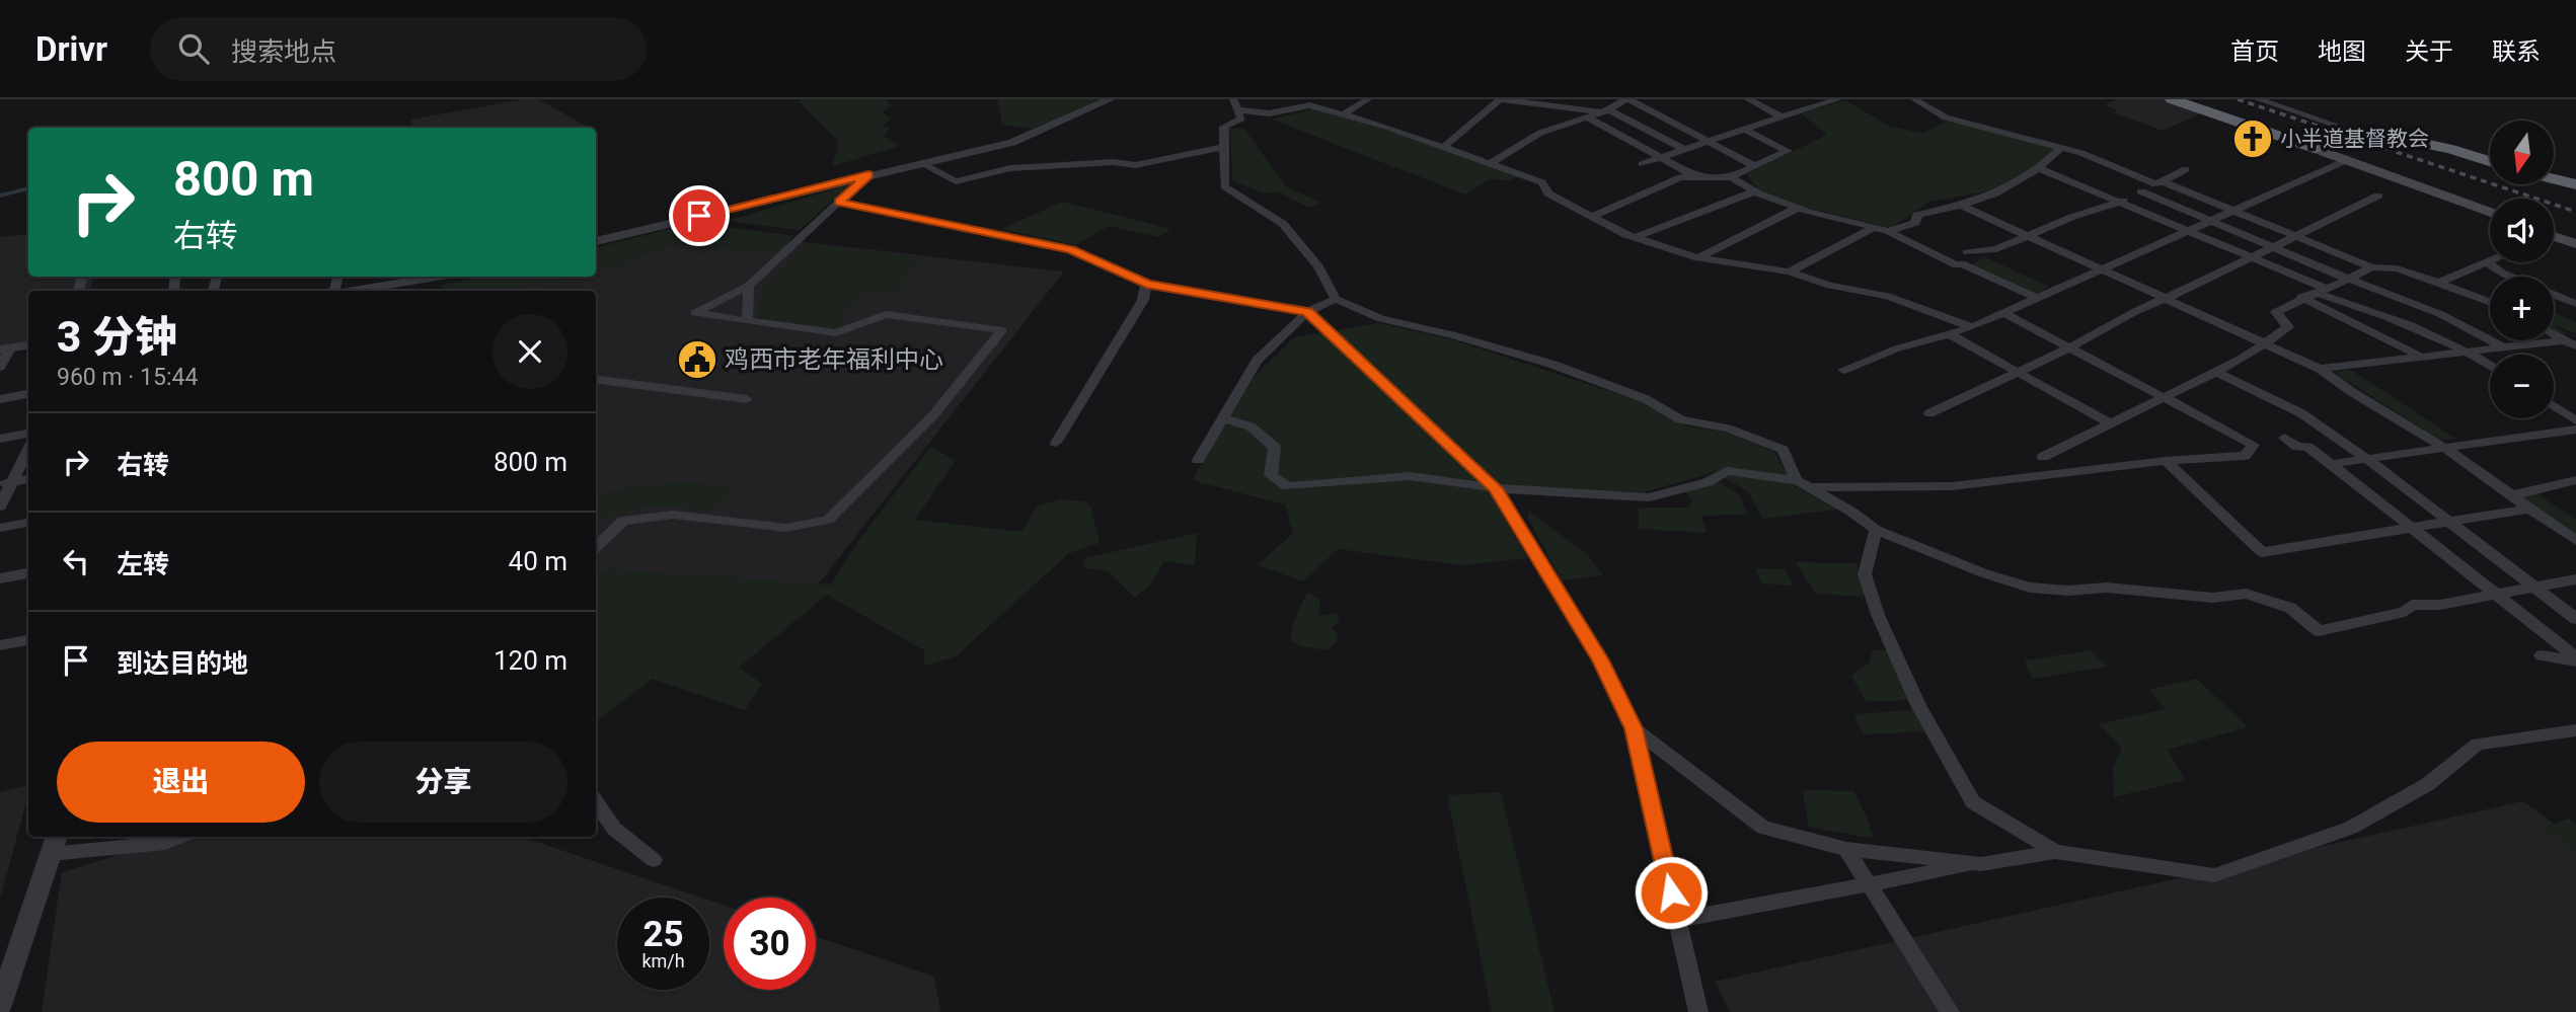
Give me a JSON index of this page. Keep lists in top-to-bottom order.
{
  "places": {
    "church": ["小半道基督教会"],
    "public building": ["鸡西市老年福利中心"]
  },
  "north": "bottom",
  "page": {
    "header": "Drivr",
    "search": "搜索地点",
    "nav": [
      "首页",
      "地图",
      "关于",
      "联系"
    ],
    "map_buttons": ["+", "−"],
    "turn": ["800 m", "右转"],
    "heading": ["3 分钟", "960 m · 15:44"],
    "list": [
      {
        "name": "右转",
        "value": "800 m"
      },
      {
        "name": "左转",
        "value": "40 m"
      },
      {
        "name": "到达目的地",
        "value": "120 m"
      }
    ],
    "buttons": ["退出", "分享"],
    "speed": "25 km/h",
    "limit": "30"
  }
}
